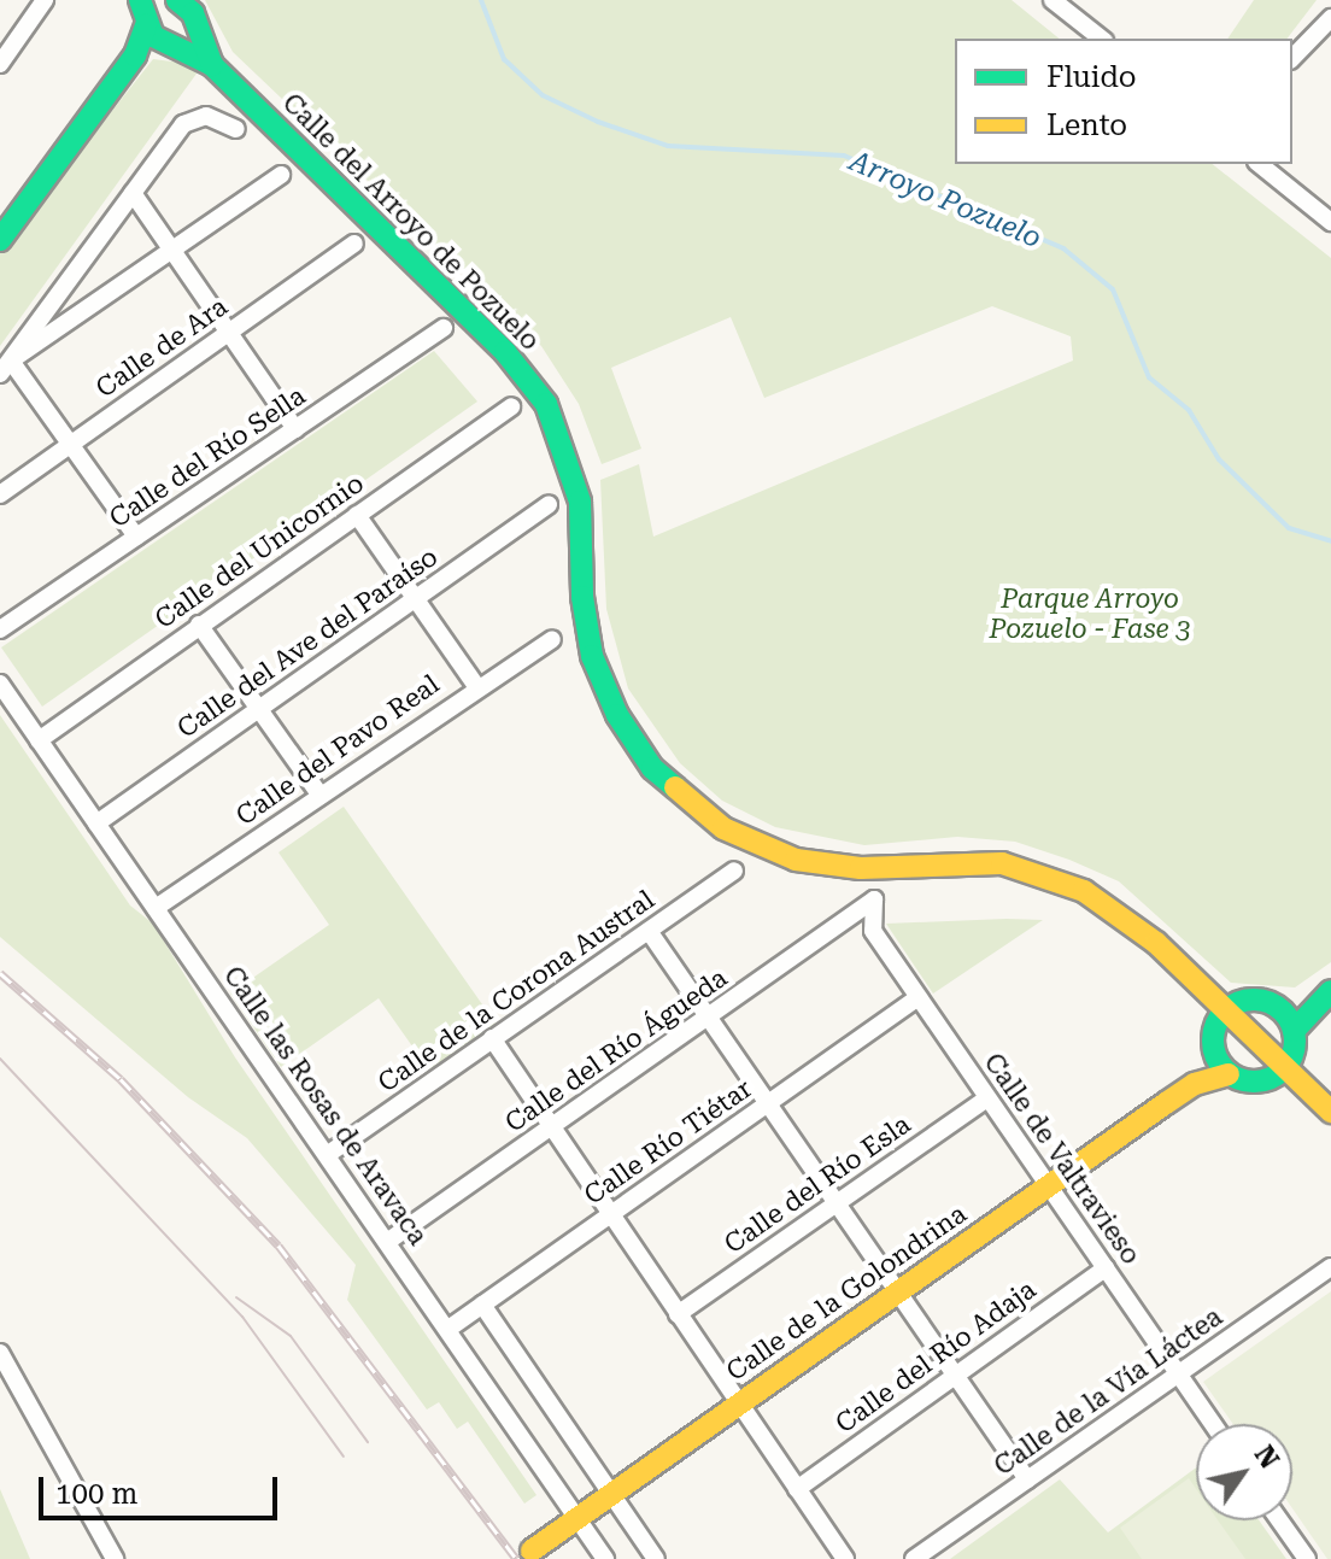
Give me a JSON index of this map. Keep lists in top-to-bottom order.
{
  "streets": {
    "main road": ["Calle del Arroyo de Pozuelo", "Calle de la Golondrina"],
    "street": [
      "Calle de Ara",
      "Calle del Río Sella",
      "Calle del Unicornio",
      "Calle del Ave del Paraíso",
      "Calle del Pavo Real",
      "Calle de la Corona Austral",
      "Calle del Río Águeda",
      "Calle las Rosas de Aravaca",
      "Calle Río Tiétar",
      "Calle de Valtravieso",
      "Calle del Río Esla",
      "Calle del Río Adaja",
      "Calle de la Vía Láctea"
    ]
  },
  "crossings": [
    ["Calle del Arroyo de Pozuelo", "Calle de la Golondrina"],
    ["Calle del Unicornio", "Calle las Rosas de Aravaca"],
    ["Calle del Ave del Paraíso", "Calle las Rosas de Aravaca"],
    ["Calle del Pavo Real", "Calle las Rosas de Aravaca"],
    ["Calle de la Corona Austral", "Calle las Rosas de Aravaca"],
    ["Calle del Río Águeda", "Calle las Rosas de Aravaca"],
    ["Calle del Río Águeda", "Calle de Valtravieso"],
    ["Calle las Rosas de Aravaca", "Calle Río Tiétar"],
    ["Calle las Rosas de Aravaca", "Calle de la Golondrina"],
    ["Calle Río Tiétar", "Calle de Valtravieso"],
    ["Calle de Valtravieso", "Calle del Río Esla"],
    ["Calle de Valtravieso", "Calle de la Golondrina"],
    ["Calle de Valtravieso", "Calle del Río Adaja"],
    ["Calle de Valtravieso", "Calle de la Vía Láctea"]
  ],
  "water": ["Arroyo Pozuelo"],
  "parks": ["Parque Arroyo Pozuelo - Fase 3"],
  "legend": ["Fluido", "Lento"],
  "scale_bar": "100 m",
  "north": "top right"
}
